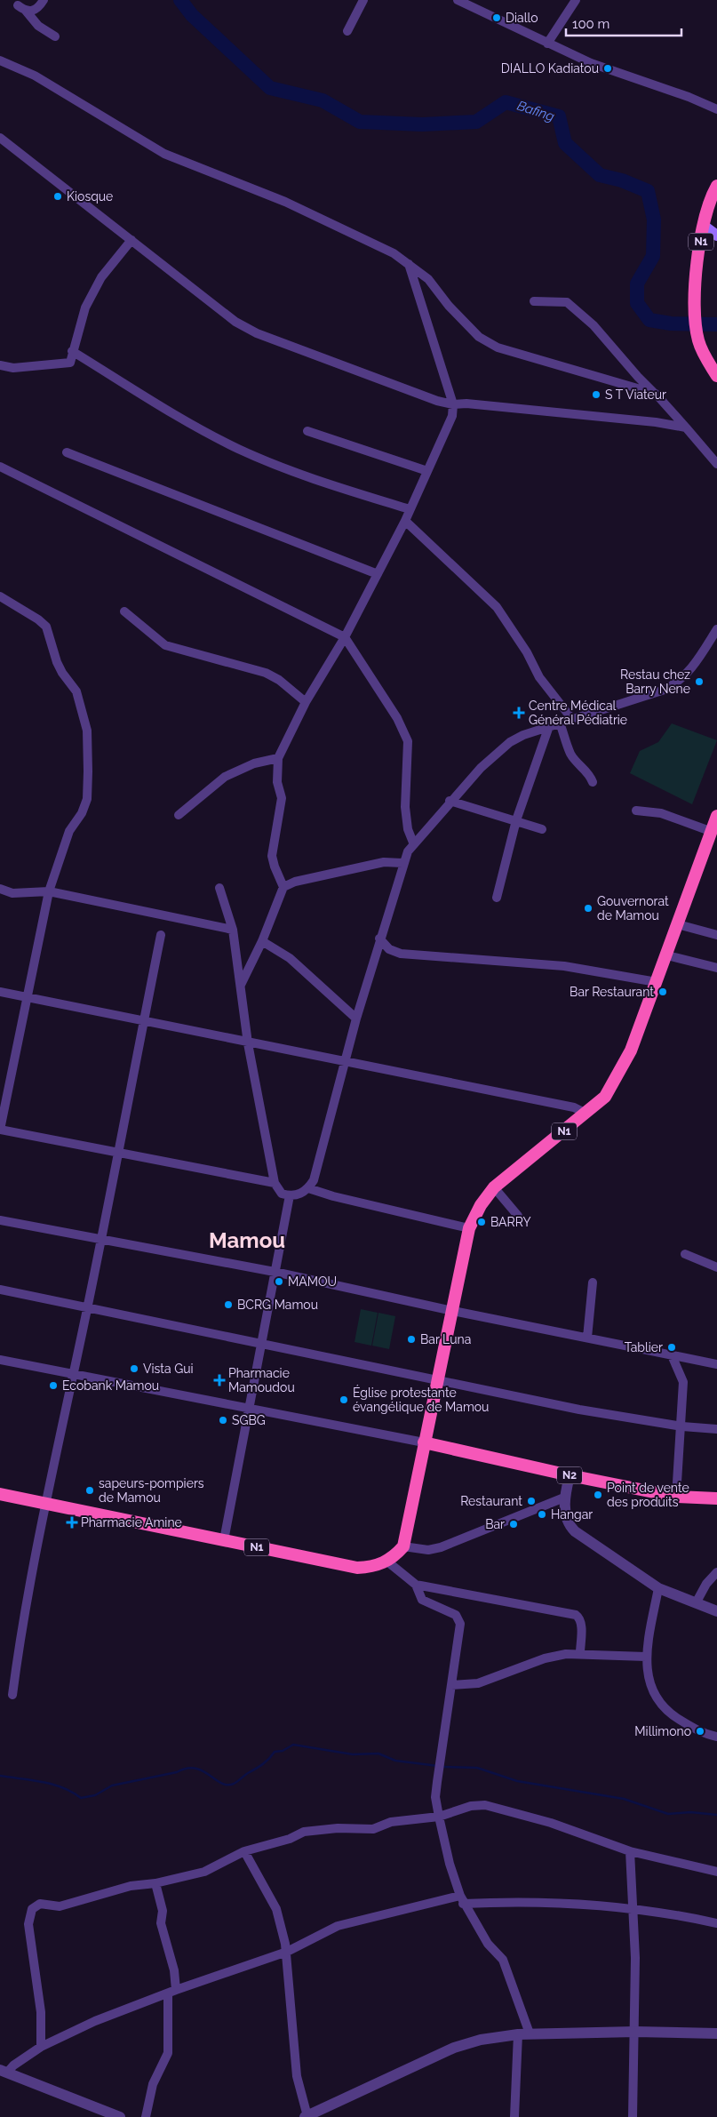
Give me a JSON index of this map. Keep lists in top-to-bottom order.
{
  "streets": {
    "highway": ["N1", "N2"]
  },
  "crossings": [
    ["N1", "N2"]
  ],
  "districts": ["Mamou"],
  "water": ["Bafing"],
  "places": {
    "other": [
      "Diallo",
      "DIALLO Kadiatou",
      "Kiosque",
      "S T Viateur",
      "Restau chez Barry Nene",
      "Gouvernorat de Mamou",
      "Bar Restaurant",
      "BARRY",
      "MAMOU",
      "BCRG Mamou",
      "Bar Luna",
      "Tablier",
      "Vista Gui",
      "Ecobank Mamou",
      "Église protestante évangélique de Mamou",
      "SGBG",
      "sapeurs-pompiers de Mamou",
      "Point de vente des produits",
      "Restaurant",
      "Hangar",
      "Bar",
      "Millimono"
    ],
    "health": ["Centre Médical Général Pédiatrie", "Pharmacie Mamoudou", "Pharmacie Amine"]
  },
  "scale_bar": "100 m"
}
